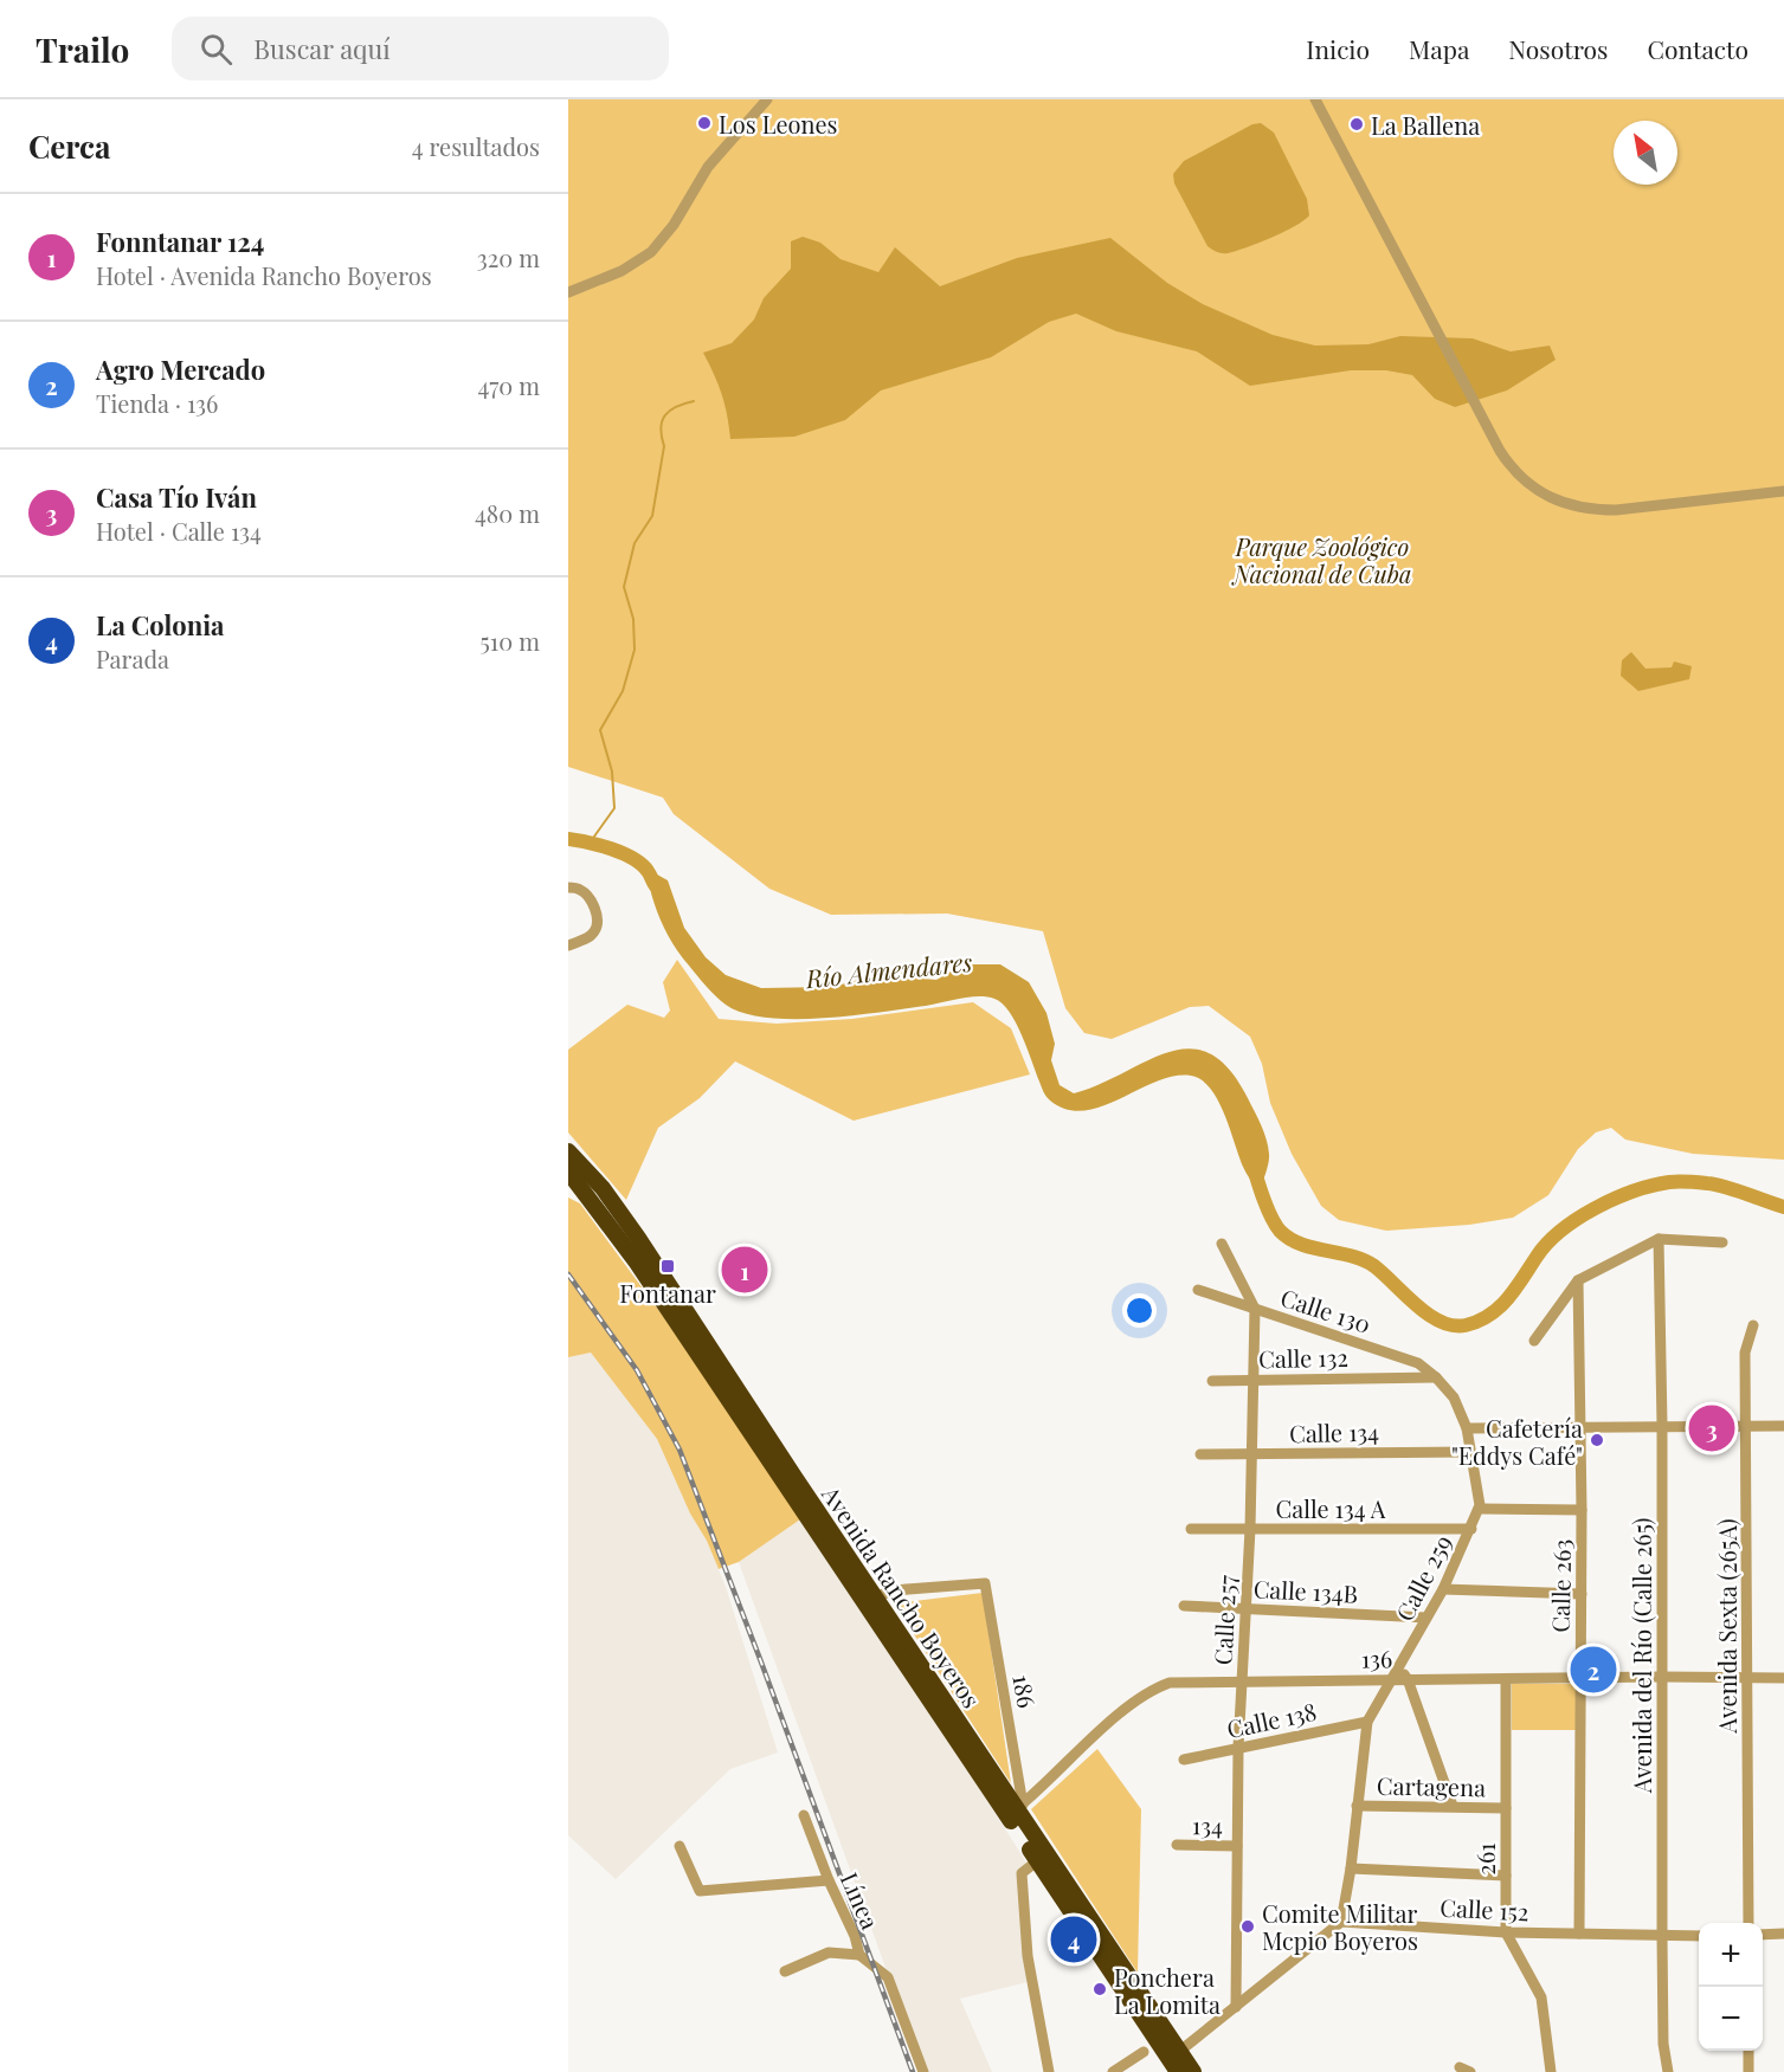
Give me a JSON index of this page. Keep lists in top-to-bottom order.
{
  "streets": {
    "highway": ["Avenida Rancho Boyeros"],
    "street": [
      "Calle 130",
      "Calle 132",
      "Calle 134",
      "Calle 134 A",
      "Calle 259",
      "Calle 263",
      "Calle 134B",
      "Calle 257",
      "Avenida Sexta (265A)",
      "Avenida del Río (Calle 265)",
      "136",
      "186",
      "Calle 138",
      "Cartagena",
      "134",
      "261",
      "Línea",
      "Calle 152"
    ]
  },
  "crossings": [
    ["Calle 130", "Calle 132"],
    ["Calle 130", "Calle 259"],
    ["Calle 130", "Calle 257"],
    ["Calle 132", "Calle 259"],
    ["Calle 132", "Calle 257"],
    ["Calle 134", "Calle 259"],
    ["Calle 134", "Calle 257"],
    ["Calle 134 A", "Calle 259"],
    ["Calle 134 A", "Calle 257"],
    ["Calle 259", "Calle 134B"],
    ["Calle 259", "136"],
    ["Calle 259", "Calle 138"],
    ["Calle 259", "Cartagena"],
    ["Calle 259", "Calle 152"],
    ["Calle 263", "136"],
    ["Calle 263", "Calle 152"],
    ["Calle 134B", "Calle 257"],
    ["Avenida Rancho Boyeros", "136"],
    ["Avenida Rancho Boyeros", "186"],
    ["Calle 257", "136"],
    ["Calle 257", "Calle 138"],
    ["Calle 257", "134"],
    ["Avenida Sexta (265A)", "136"],
    ["Avenida del Río (Calle 265)", "136"],
    ["Avenida del Río (Calle 265)", "Calle 152"],
    ["136", "186"],
    ["136", "261"],
    ["Cartagena", "261"],
    ["261", "Calle 152"]
  ],
  "water": ["Río Almendares"],
  "parks": ["Parque Zoológico Nacional de Cuba"],
  "places": {
    "other": [
      "Los Leones",
      "La Ballena",
      "Cafetería \"Eddys Café\"",
      "Comite Militar Mcpio Boyeros",
      "Ponchera La Lomita"
    ],
    "transit": ["Fontanar"]
  },
  "north": "top left",
  "page": {
    "header": "Trailo",
    "search": "Buscar aquí",
    "nav": [
      "Inicio",
      "Mapa",
      "Nosotros",
      "Contacto"
    ],
    "heading": ["Cerca", "4 resultados"],
    "list": [
      {
        "mark": "1",
        "name": "Fonntanar 124",
        "note": "Hotel · Avenida Rancho Boyeros",
        "value": "320 m"
      },
      {
        "mark": "2",
        "name": "Agro Mercado",
        "note": "Tienda · 136",
        "value": "470 m"
      },
      {
        "mark": "3",
        "name": "Casa Tío Iván",
        "note": "Hotel · Calle 134",
        "value": "480 m"
      },
      {
        "mark": "4",
        "name": "La Colonia",
        "note": "Parada",
        "value": "510 m"
      }
    ],
    "pins": [
      "1",
      "3",
      "2",
      "4"
    ],
    "map_buttons": ["+", "−"]
  }
}
